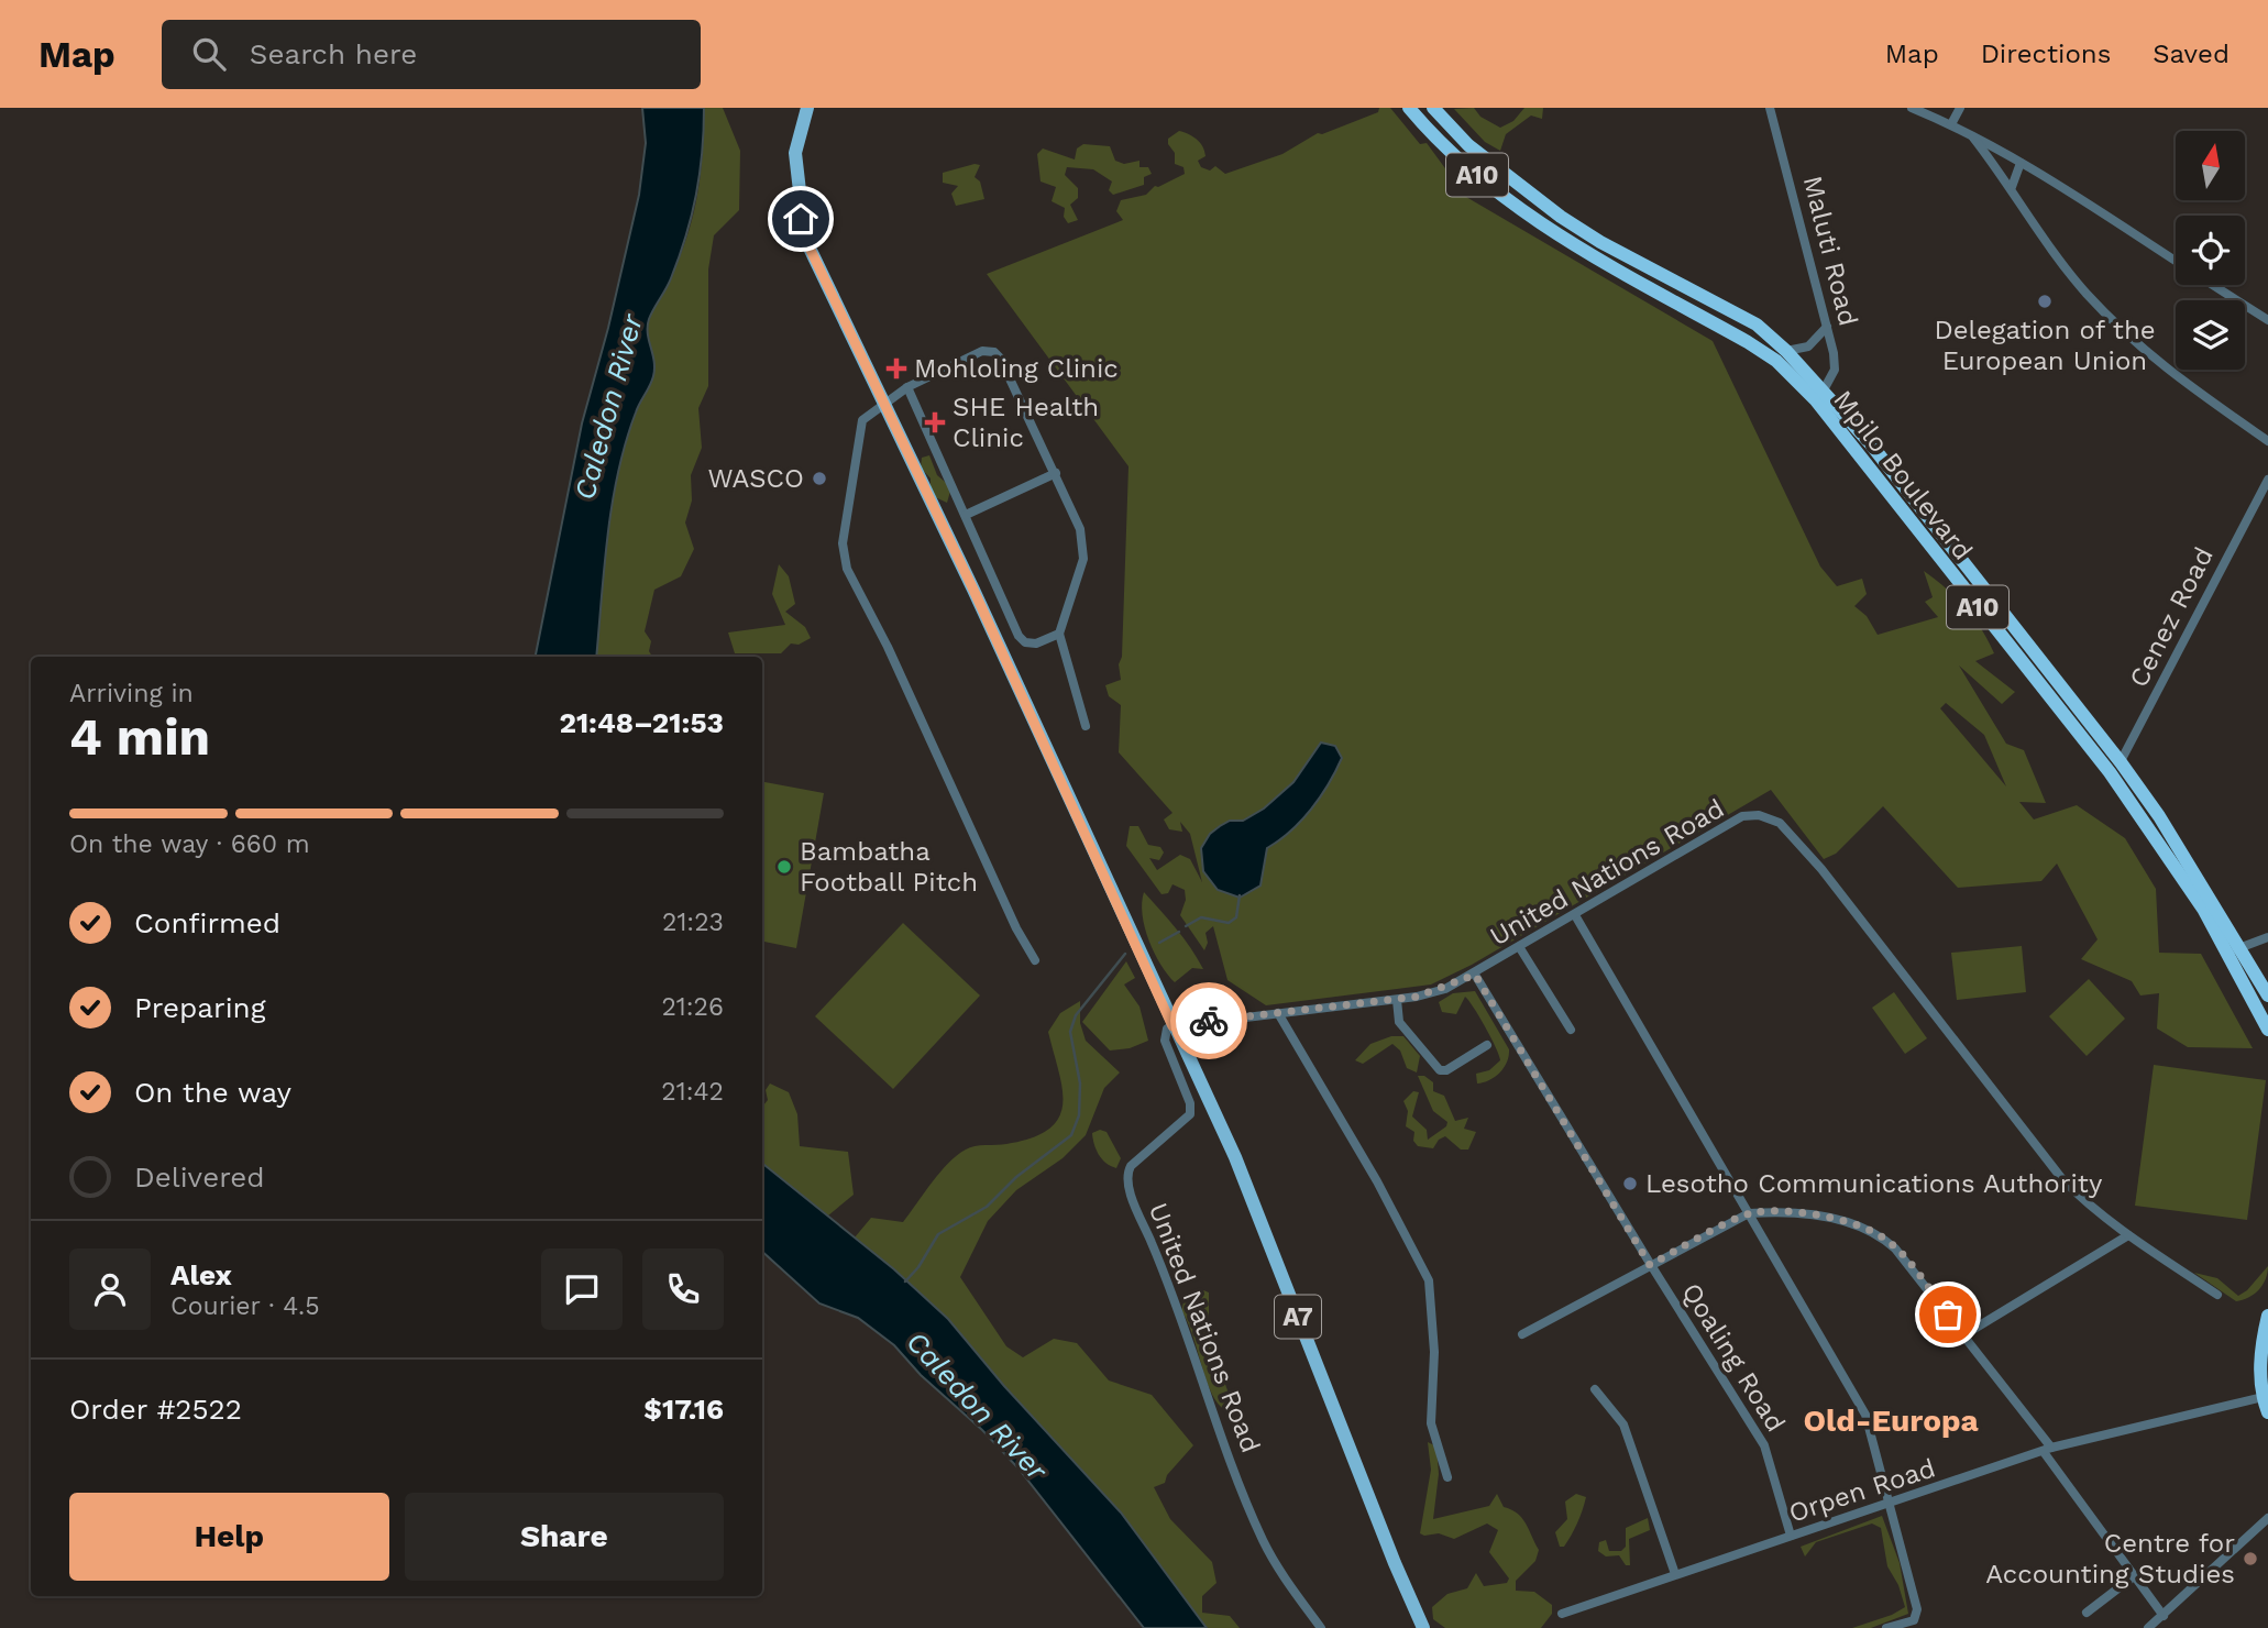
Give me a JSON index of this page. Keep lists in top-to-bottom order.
{
  "streets": {
    "highway": ["A10", "Mpilo Boulevard"],
    "main road": ["A7"],
    "street": [
      "Maluti Road",
      "Cenez Road",
      "United Nations Road",
      "Qoaling Road",
      "Orpen Road"
    ]
  },
  "crossings": [
    ["Maluti Road", "Mpilo Boulevard"],
    ["Mpilo Boulevard", "Cenez Road"],
    ["United Nations Road", "A7"],
    ["United Nations Road", "Qoaling Road"],
    ["Qoaling Road", "Orpen Road"]
  ],
  "districts": ["Old-Europa"],
  "water": ["Caledon River"],
  "places": {
    "other": [
      "Delegation of the European Union",
      "WASCO",
      "Bambatha Football Pitch",
      "Lesotho Communications Authority",
      "Centre for Accounting Studies"
    ],
    "health": ["Mohloling Clinic", "SHE Health Clinic"]
  },
  "north": "top",
  "page": {
    "header": "Map",
    "search": "Search here",
    "nav": ["Map", "Directions", "Saved"],
    "heading": ["4 min", "Arriving in", "21:48–21:53"],
    "panel": [
      "Alex",
      "Courier · 4.5",
      "Order #2522",
      "$17.16"
    ],
    "bar": "On the way · 660 m",
    "list": [
      ["Confirmed", "21:23"],
      ["Preparing", "21:26"],
      ["On the way", "21:42"],
      "Delivered"
    ],
    "buttons": ["Help", "Share"]
  }
}
